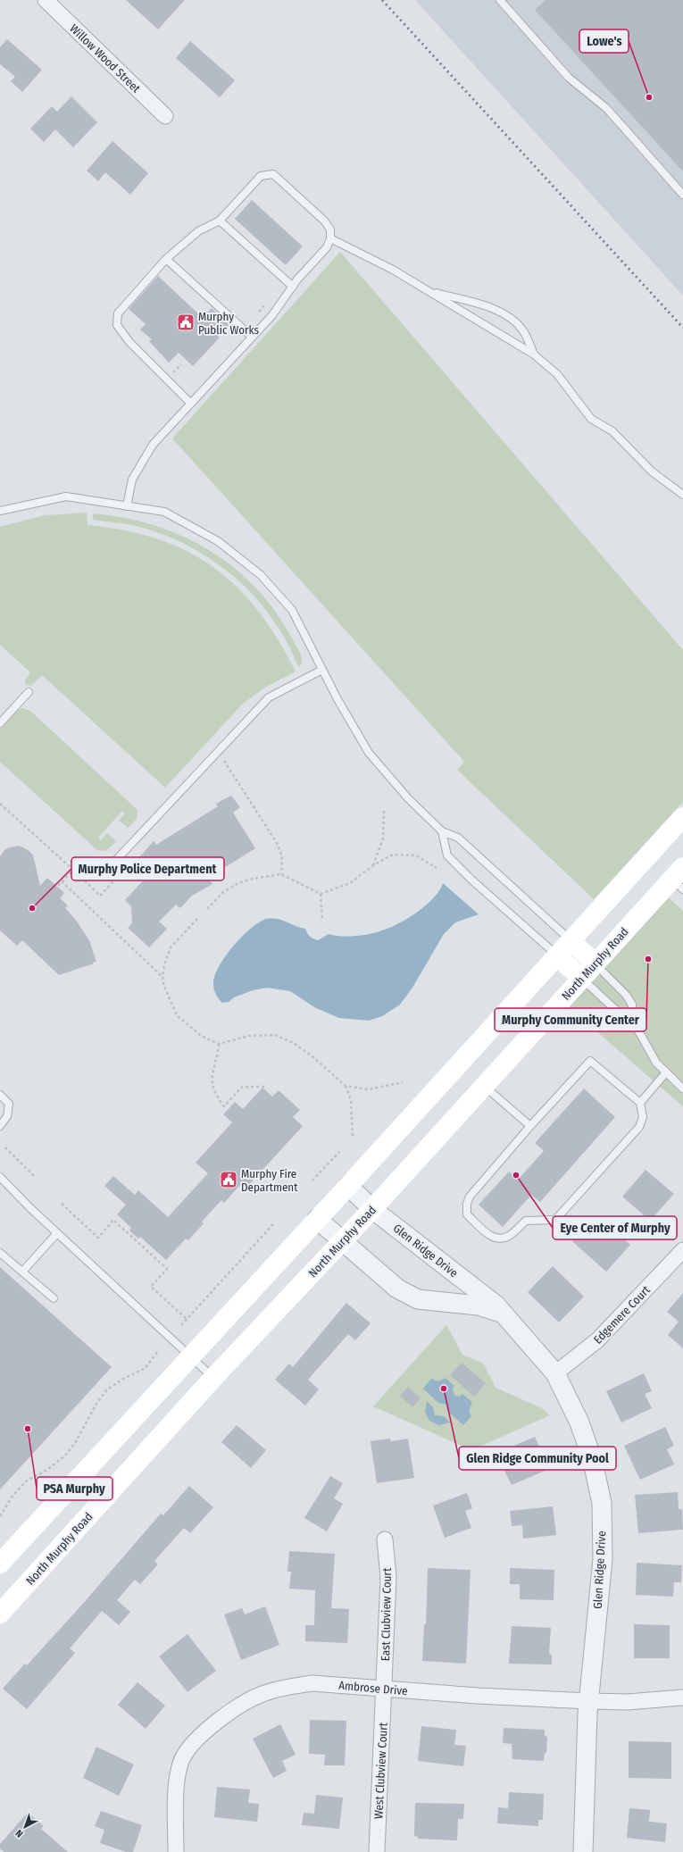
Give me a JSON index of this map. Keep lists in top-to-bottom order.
{
  "streets": {
    "main road": ["North Murphy Road"],
    "street": [
      "Willow Wood Street",
      "Glen Ridge Drive",
      "Edgemere Court",
      "East Clubview Court",
      "Ambrose Drive",
      "West Clubview Court"
    ]
  },
  "crossings": [
    ["North Murphy Road", "Glen Ridge Drive"],
    ["Glen Ridge Drive", "Edgemere Court"],
    ["Glen Ridge Drive", "Ambrose Drive"],
    ["East Clubview Court", "Ambrose Drive"],
    ["East Clubview Court", "West Clubview Court"],
    ["Ambrose Drive", "West Clubview Court"]
  ],
  "places": {
    "other": [
      "Lowe's",
      "Murphy Police Department",
      "Murphy Community Center",
      "Eye Center of Murphy",
      "Glen Ridge Community Pool",
      "PSA Murphy"
    ],
    "public building": ["Murphy Public Works", "Murphy Fire Department"]
  },
  "north": "bottom left"
}
